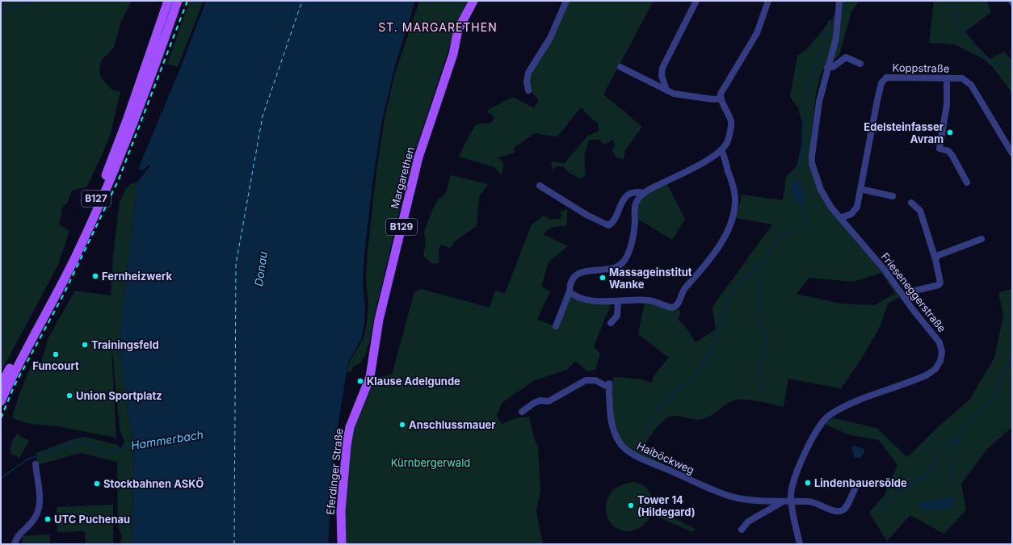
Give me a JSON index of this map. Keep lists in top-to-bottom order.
{
  "streets": {
    "main road": [
      "Margarethen",
      "B127",
      "B129",
      "Eferdinger Straße"
    ],
    "street": ["Koppstraße", "Frieseneggerstraße", "Haiböckweg"]
  },
  "crossings": [
    ["Koppstraße", "Frieseneggerstraße"],
    ["Margarethen", "Eferdinger Straße"],
    ["Frieseneggerstraße", "Haiböckweg"]
  ],
  "districts": ["ST. MARGARETHEN"],
  "water": ["Donau", "Hammerbach"],
  "parks": ["Kürnbergerwald"],
  "places": [
    "Edelsteinfasser Avram",
    "Fernheizwerk",
    "Massageinstitut Wanke",
    "Trainingsfeld",
    "Funcourt",
    "Klause Adelgunde",
    "Union Sportplatz",
    "Anschlussmauer",
    "Lindenbauersölde",
    "Stockbahnen ASKÖ",
    "Tower 14 (Hildegard)",
    "UTC Puchenau"
  ]
}
